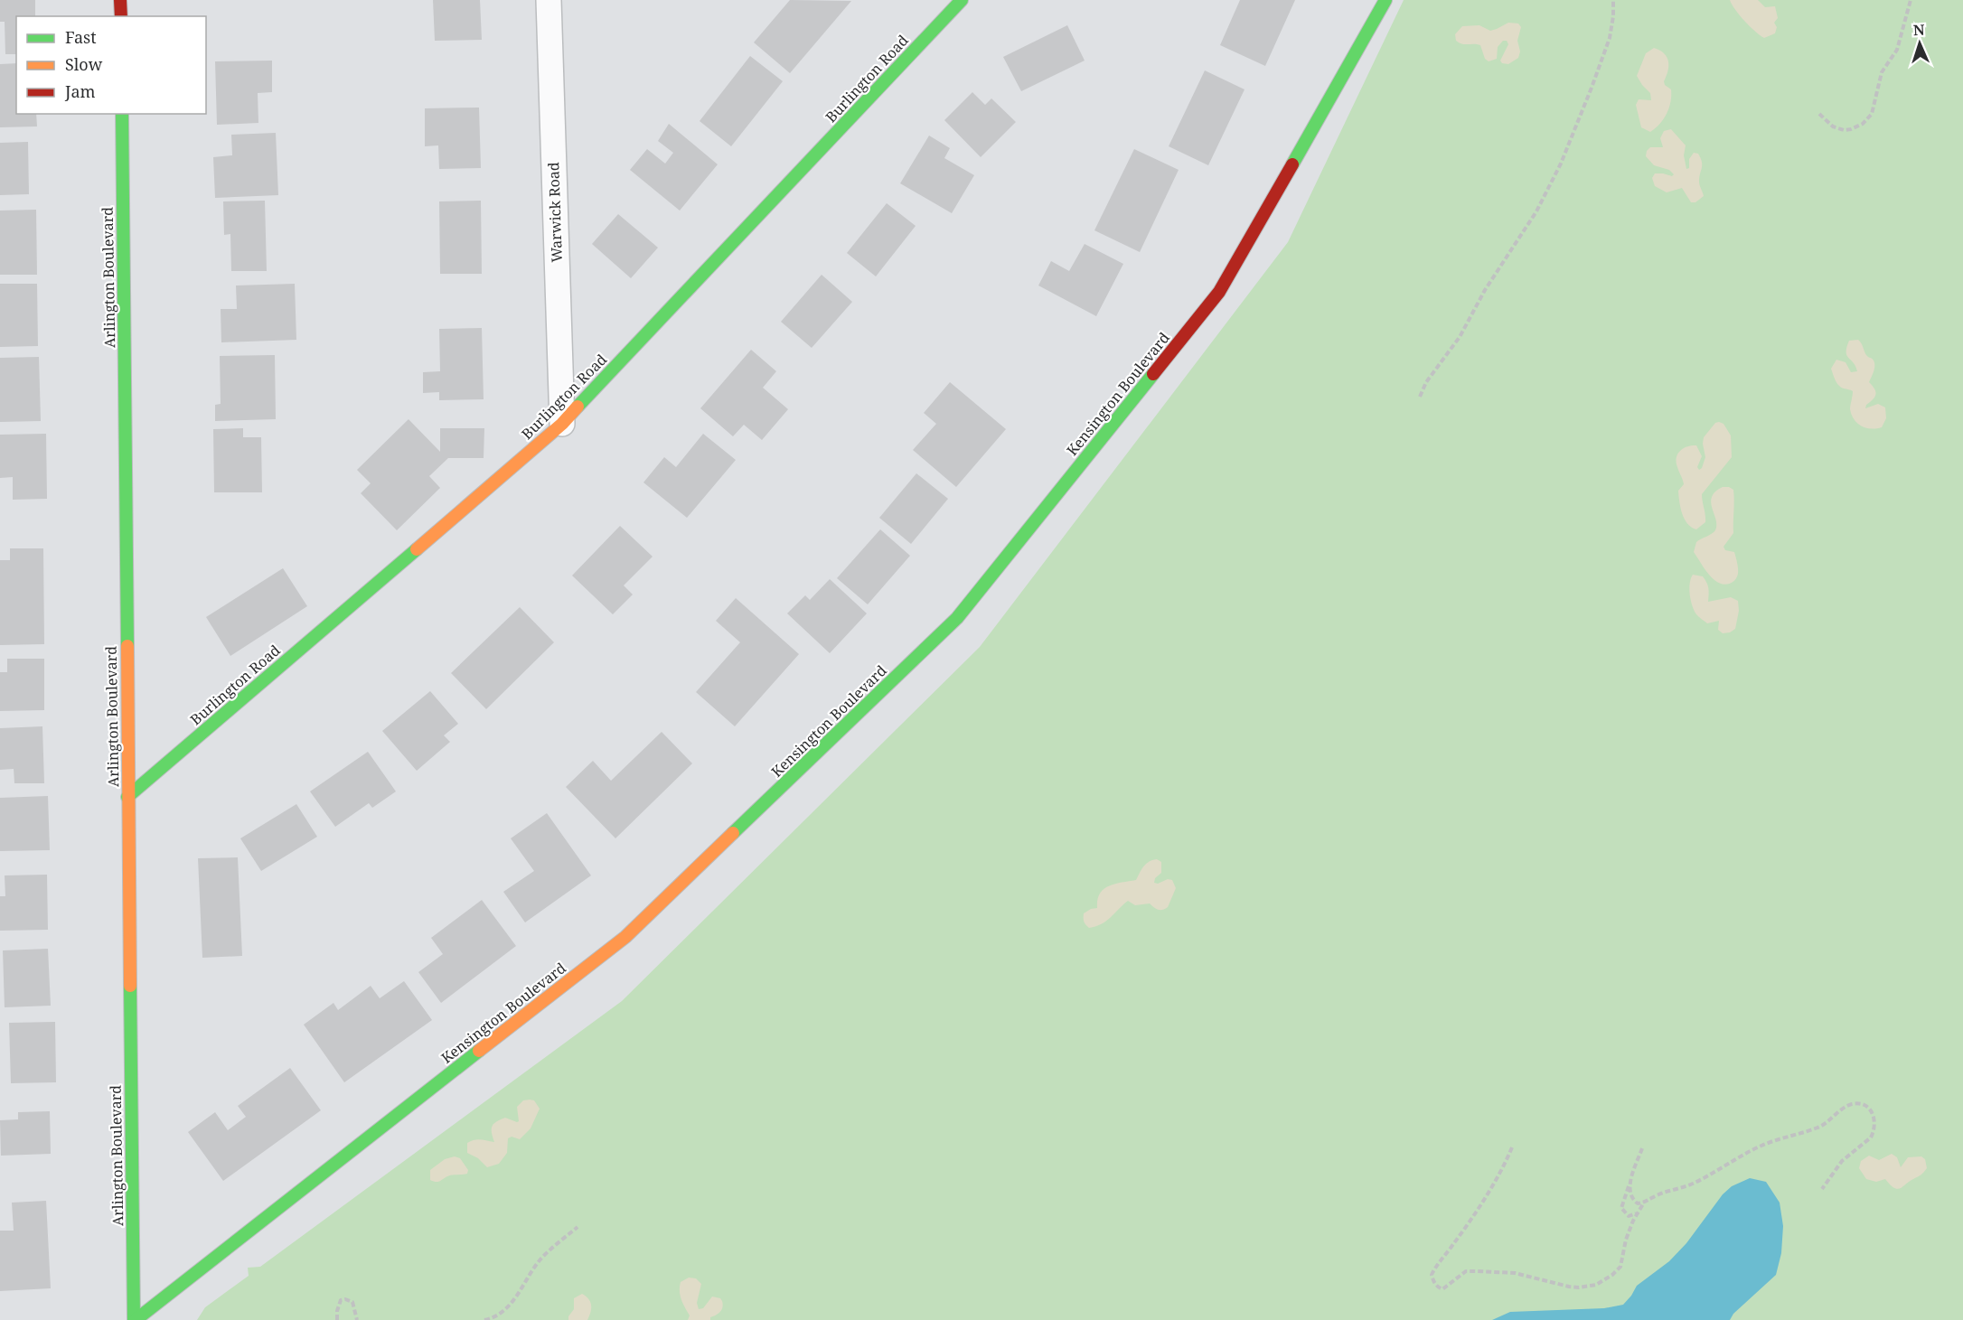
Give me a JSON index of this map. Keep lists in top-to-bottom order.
{
  "streets": {
    "street": [
      "Burlington Road",
      "Warwick Road",
      "Arlington Boulevard",
      "Kensington Boulevard"
    ]
  },
  "crossings": [
    ["Burlington Road", "Warwick Road"],
    ["Burlington Road", "Arlington Boulevard"],
    ["Arlington Boulevard", "Kensington Boulevard"]
  ],
  "legend": ["Fast", "Slow", "Jam"],
  "north": "top"
}
